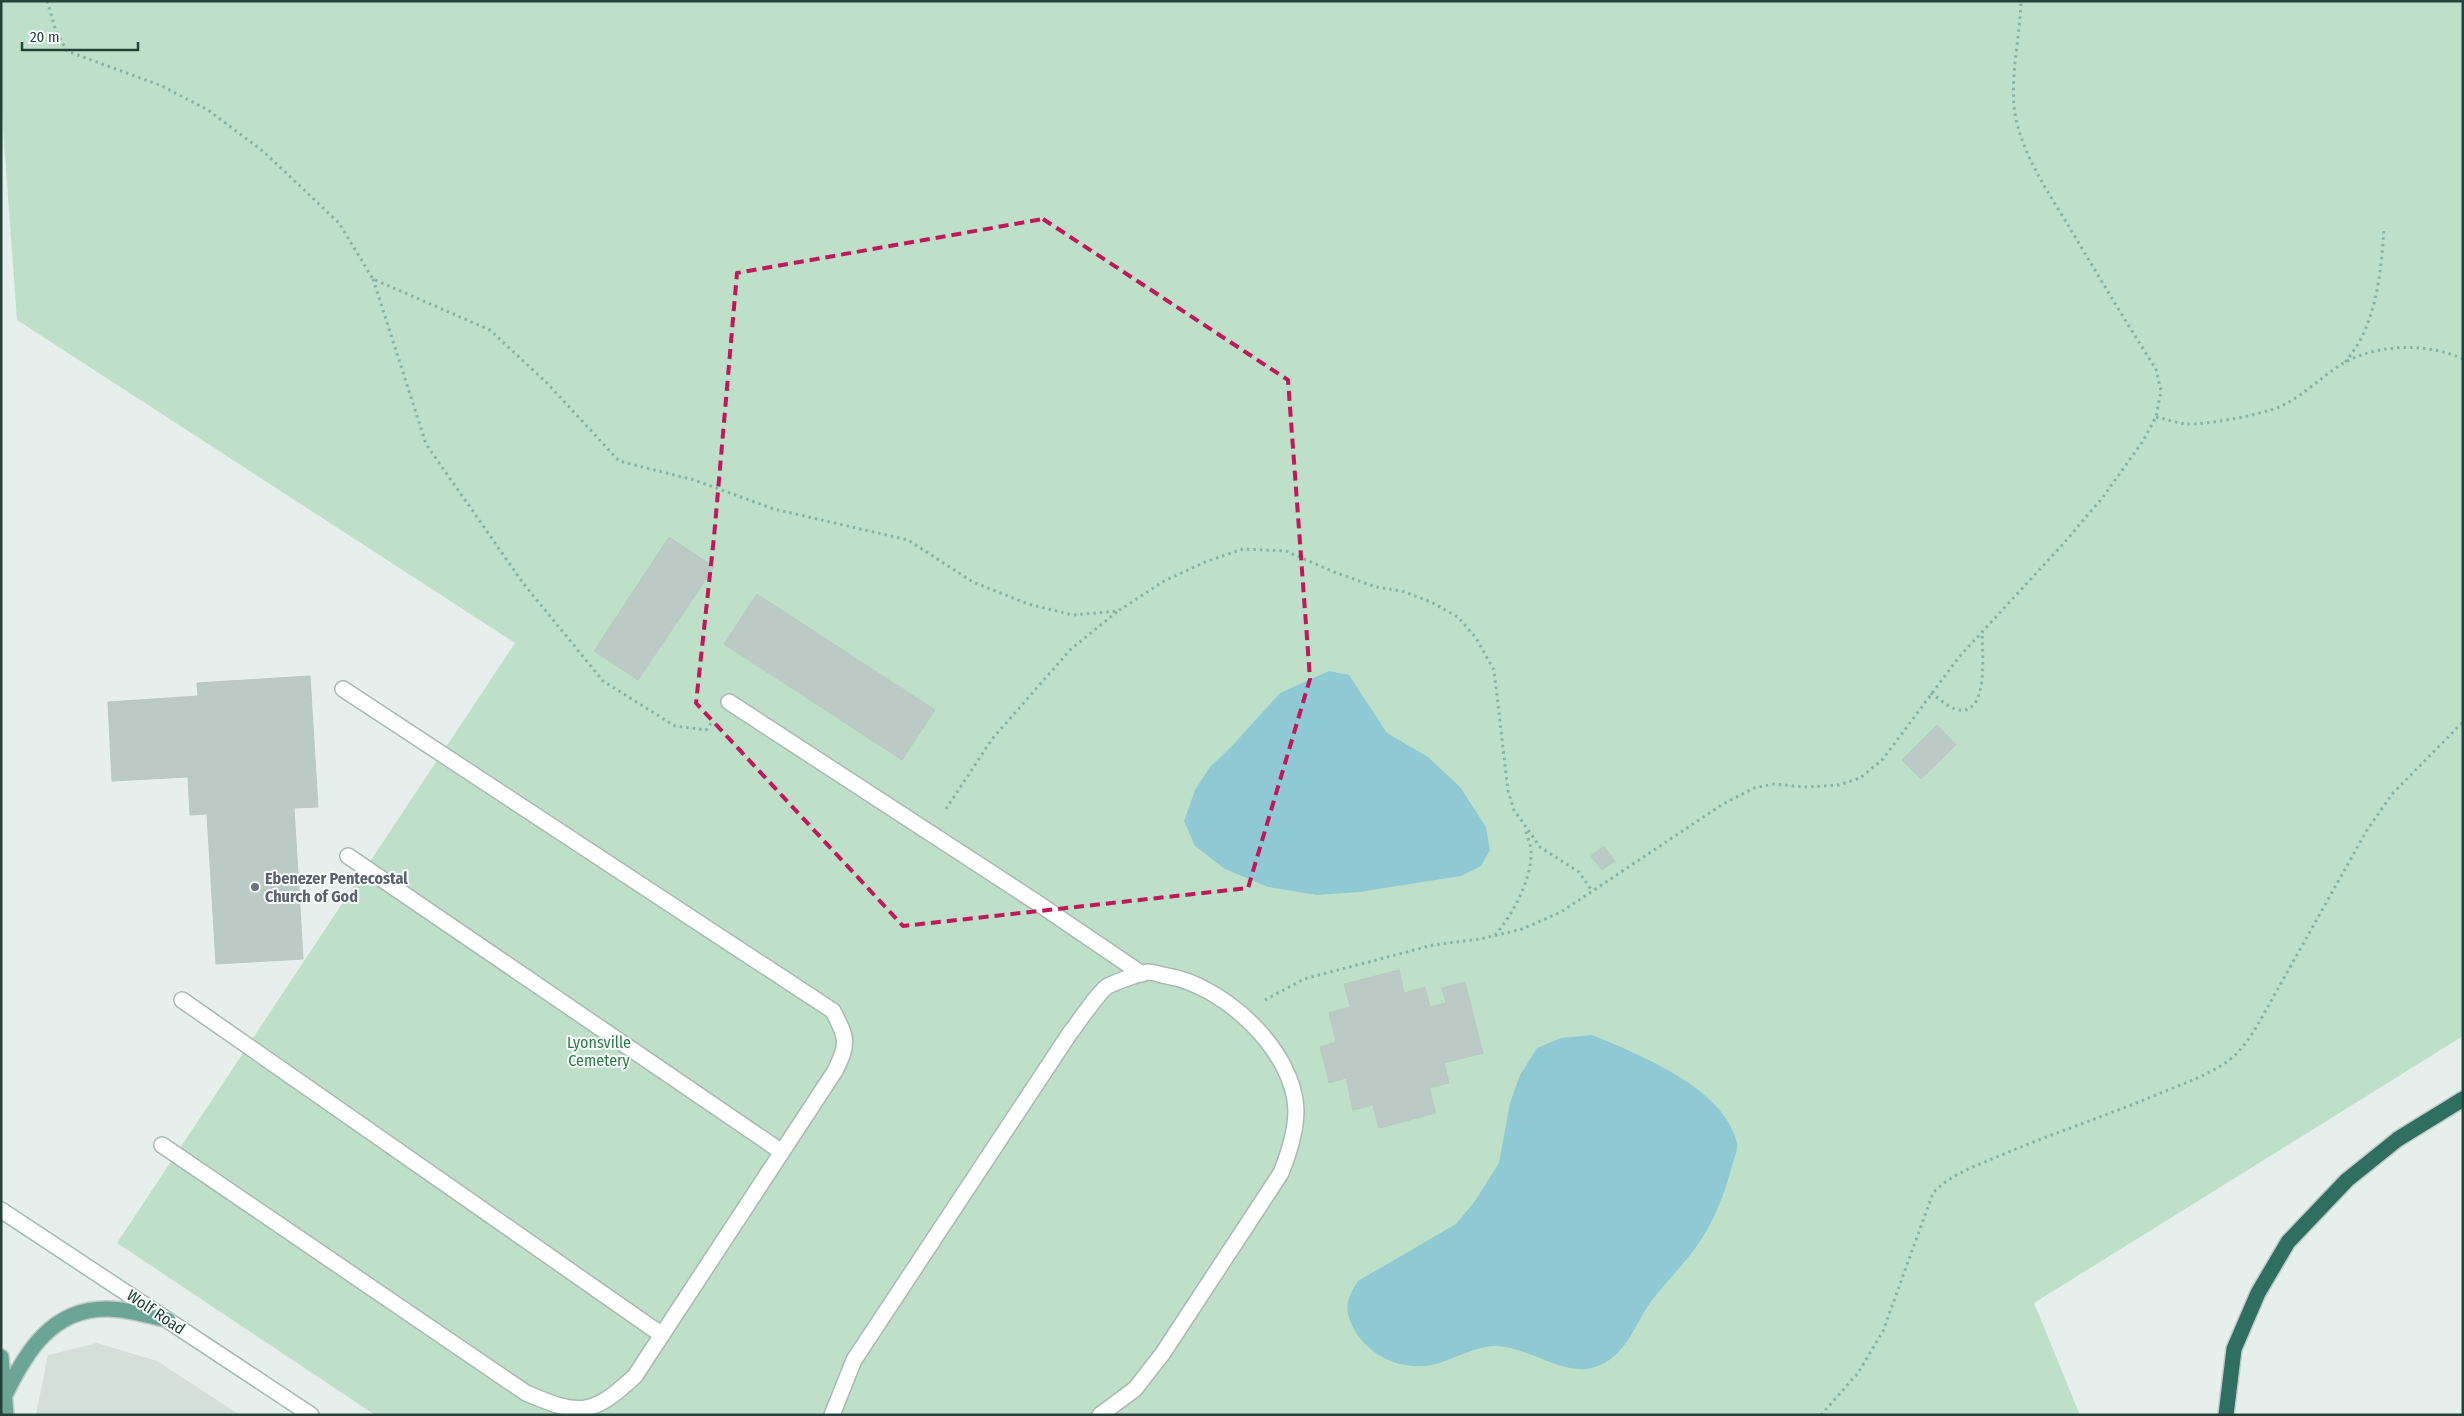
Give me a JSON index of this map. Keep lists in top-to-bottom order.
{
  "streets": {
    "street": ["Wolf Road"]
  },
  "parks": ["Lyonsville Cemetery"],
  "places": ["Ebenezer Pentecostal Church of God"],
  "scale_bar": "20 m"
}
